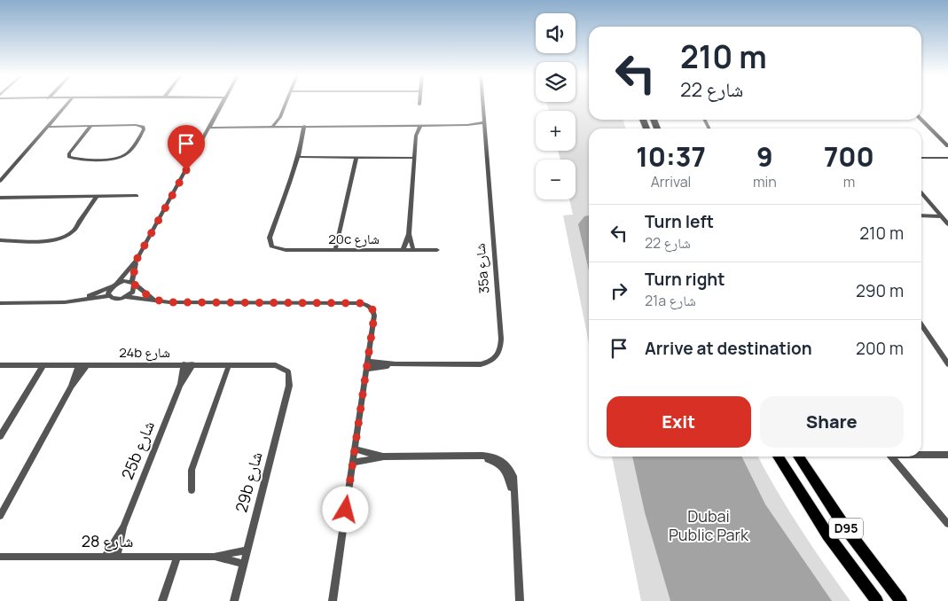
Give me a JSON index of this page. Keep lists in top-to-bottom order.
{
  "streets": {
    "main road": ["D95"],
    "street": [
      "20c شارع",
      "35a شارع",
      "24b شارع",
      "25b شارع",
      "29b شارع",
      "شارع 28"
    ]
  },
  "crossings": [
    ["24b شارع", "25b شارع"],
    ["24b شارع", "29b شارع"],
    ["25b شارع", "شارع 28"],
    ["29b شارع", "شارع 28"]
  ],
  "parks": ["Dubai Public Park"],
  "page": {
    "map_buttons": ["+", "−"],
    "turn": ["210 m", "شارع 22"],
    "eta": [
      "10:37",
      "Arrival",
      "9",
      "min",
      "700",
      "m"
    ],
    "list": [
      {
        "name": "Turn left",
        "note": "شارع 22",
        "value": "210 m"
      },
      {
        "name": "Turn right",
        "note": "21a شارع",
        "value": "290 m"
      },
      {
        "name": "Arrive at destination",
        "value": "200 m"
      }
    ],
    "buttons": ["Exit", "Share"]
  }
}
